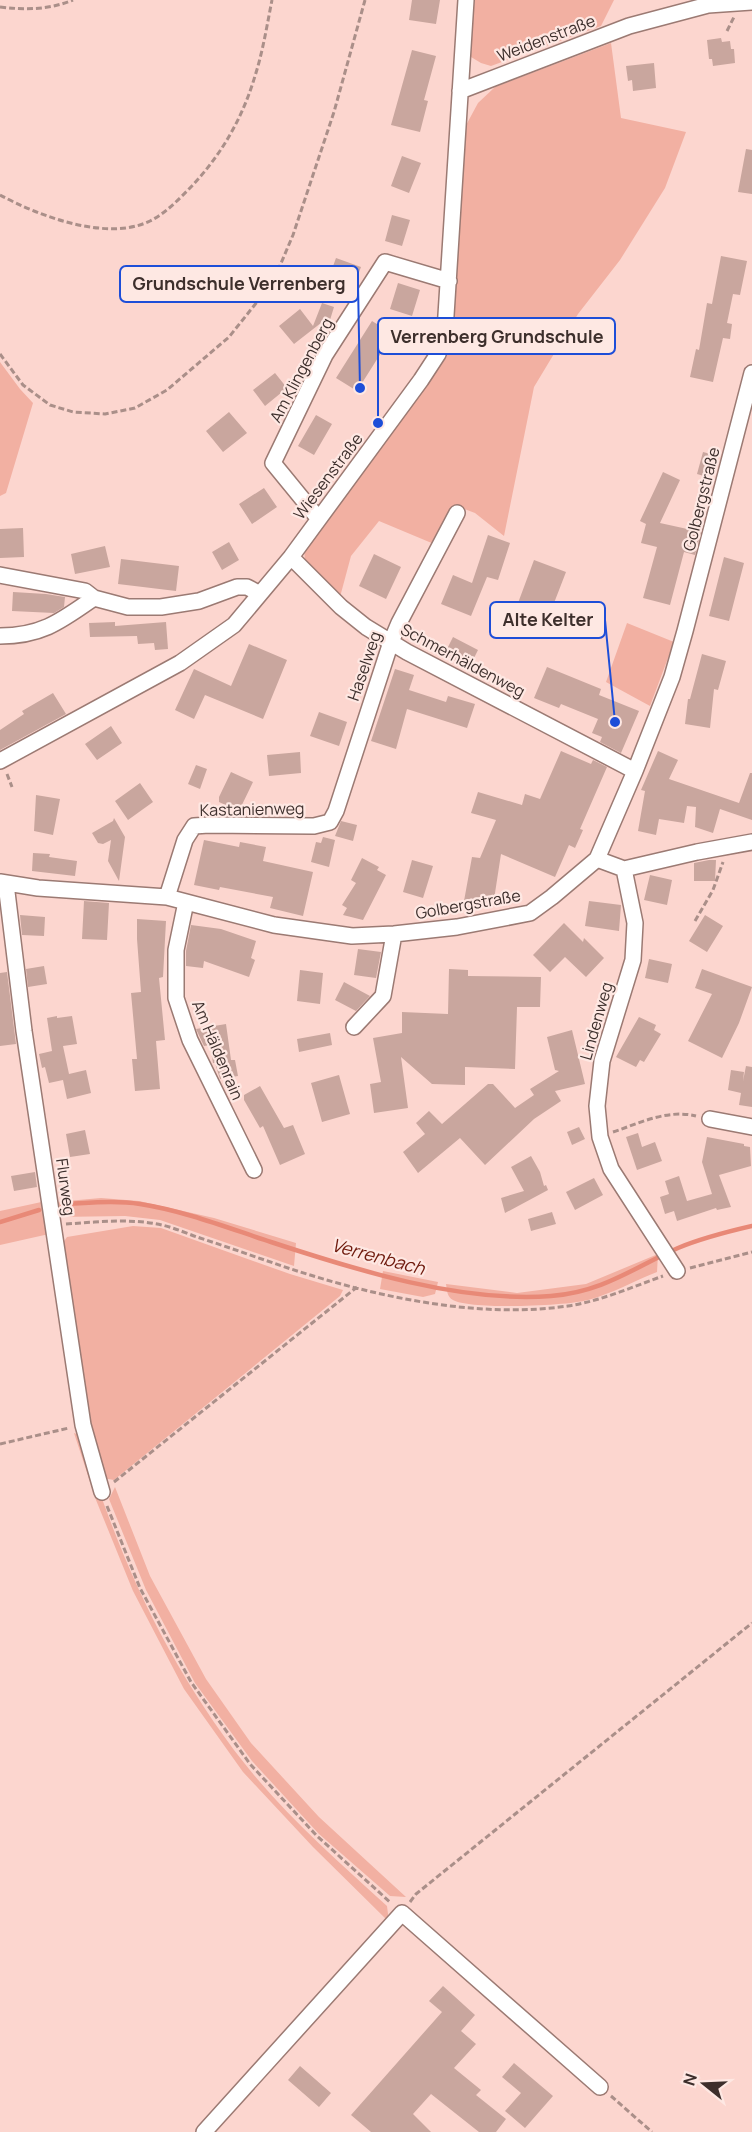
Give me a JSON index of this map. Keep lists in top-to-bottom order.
{
  "streets": {
    "street": [
      "Weidenstraße",
      "Am Klingenberg",
      "Wiesenstraße",
      "Golbergstraße",
      "Schmerhäldenweg",
      "Haselweg",
      "Kastanienweg",
      "Lindenweg",
      "Am Häldenrain",
      "Flurweg"
    ]
  },
  "crossings": [
    ["Weidenstraße", "Wiesenstraße"],
    ["Am Klingenberg", "Wiesenstraße"],
    ["Wiesenstraße", "Schmerhäldenweg"],
    ["Golbergstraße", "Schmerhäldenweg"],
    ["Golbergstraße", "Kastanienweg"],
    ["Golbergstraße", "Am Häldenrain"],
    ["Golbergstraße", "Flurweg"],
    ["Schmerhäldenweg", "Haselweg"],
    ["Haselweg", "Kastanienweg"]
  ],
  "water": ["Verrenbach"],
  "places": ["Grundschule Verrenberg", "Verrenberg Grundschule", "Alte Kelter"],
  "north": "left"
}
